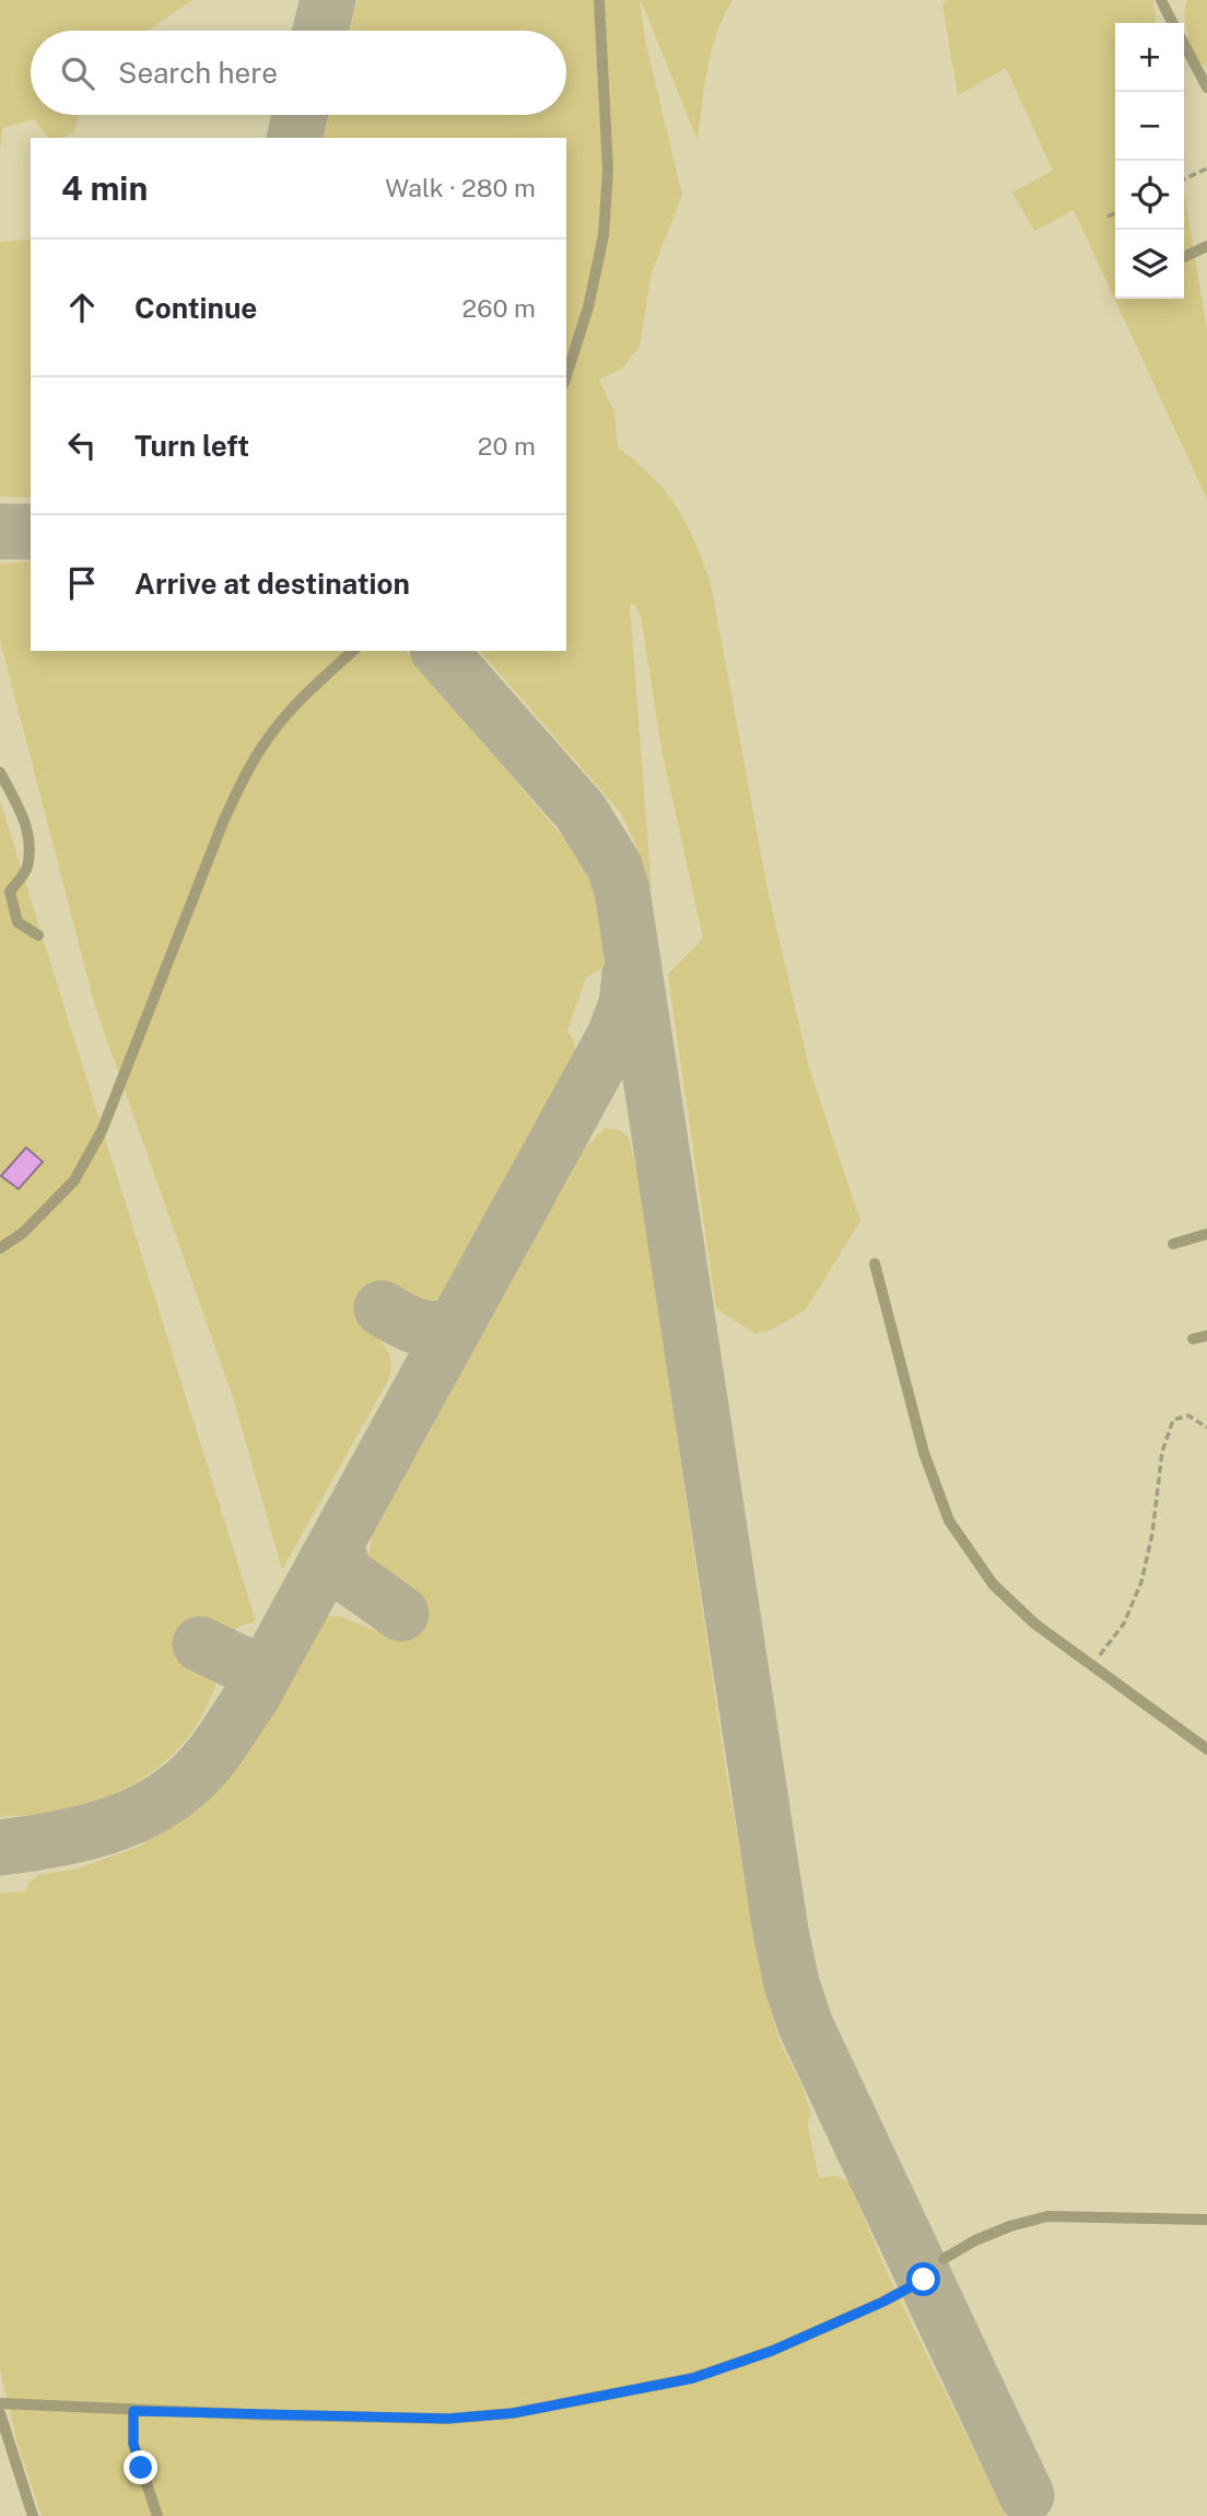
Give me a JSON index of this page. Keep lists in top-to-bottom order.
{
  "page": {
    "map_buttons": ["+", "−"],
    "search": "Search here",
    "heading": ["4 min", "Walk · 280 m"],
    "list": [
      ["Continue", "260 m"],
      ["Turn left", "20 m"],
      "Arrive at destination"
    ]
  }
}
